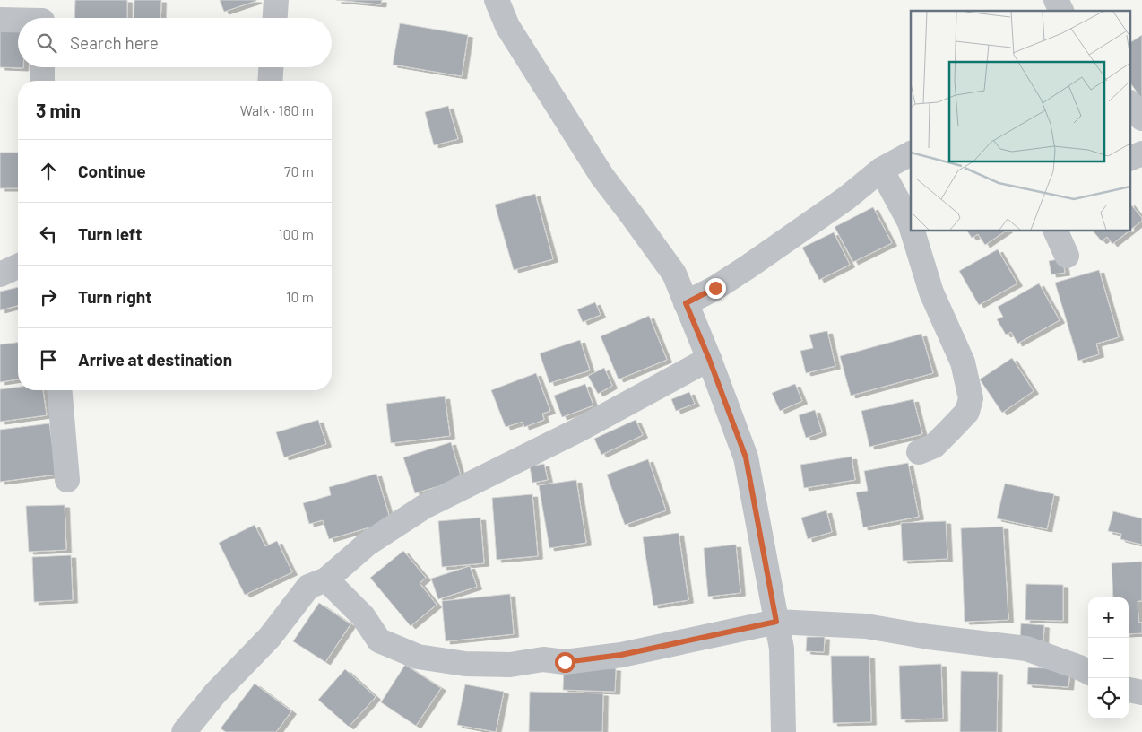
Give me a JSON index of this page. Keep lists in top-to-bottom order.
{
  "page": {
    "search": "Search here",
    "heading": ["3 min", "Walk · 180 m"],
    "list": [
      ["Continue", "70 m"],
      ["Turn left", "100 m"],
      ["Turn right", "10 m"],
      "Arrive at destination"
    ],
    "map_buttons": ["+", "−"]
  }
}
